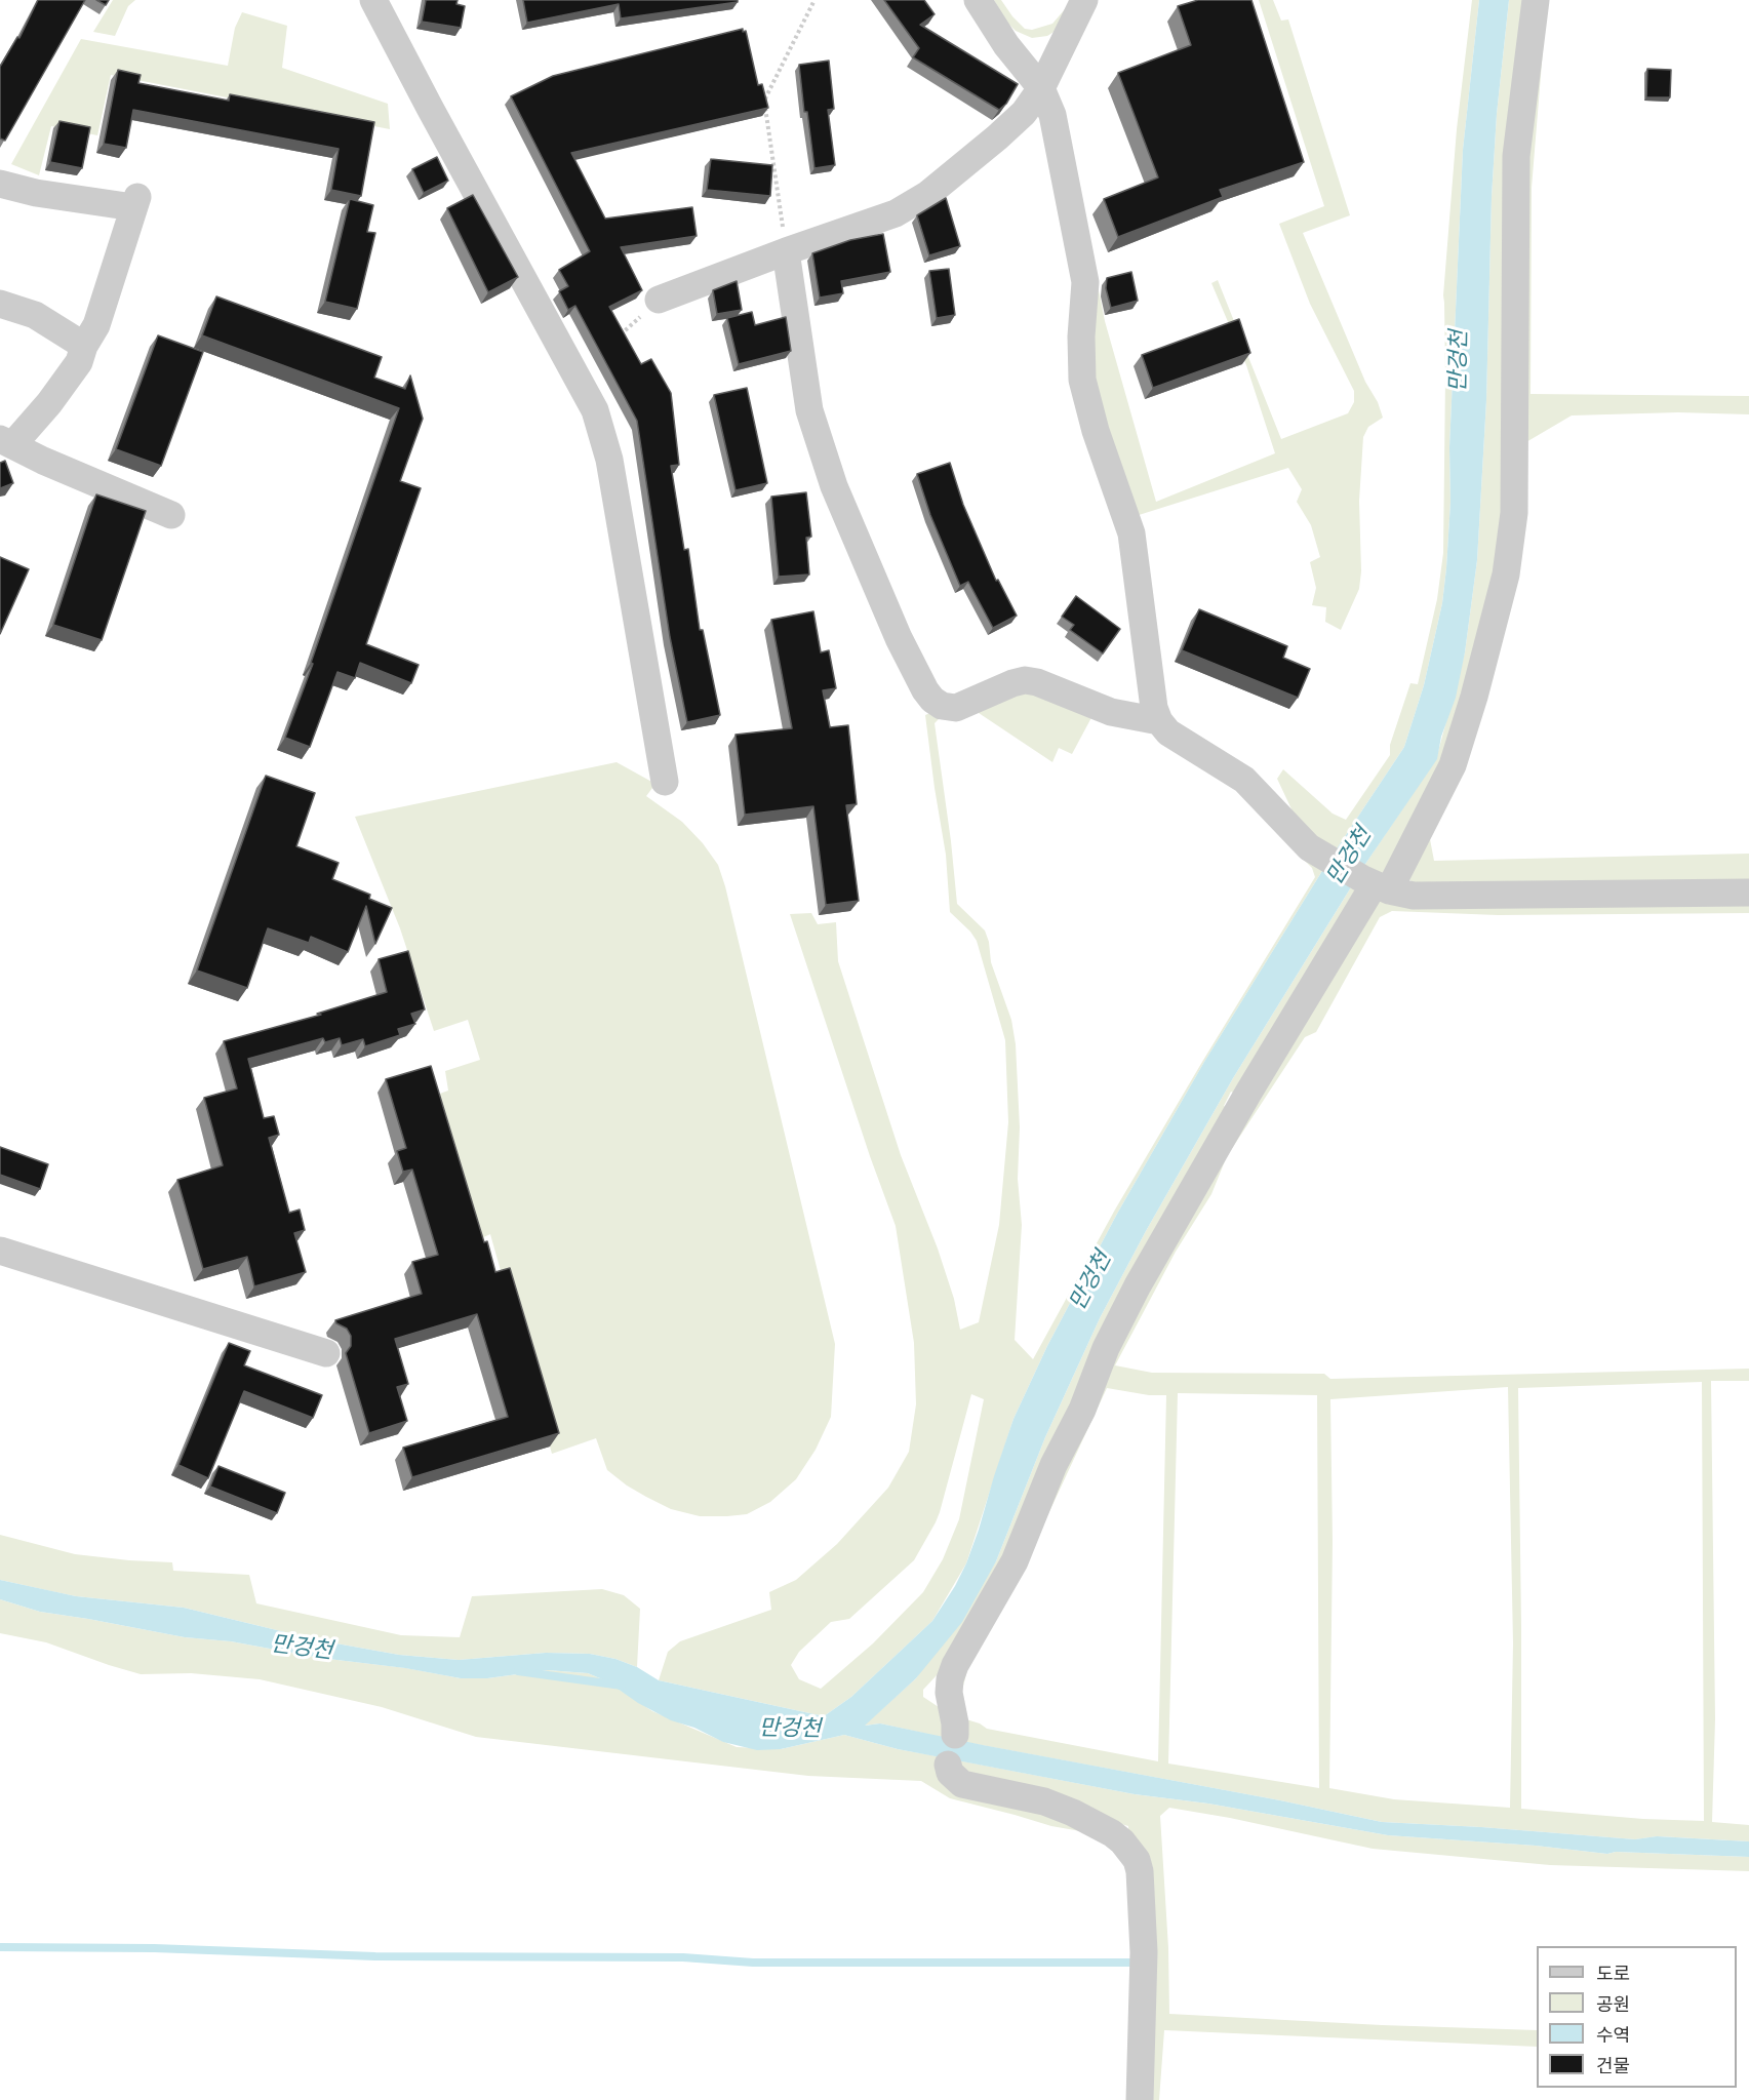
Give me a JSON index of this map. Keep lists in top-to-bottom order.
{
  "water": ["만겅천"],
  "legend": [
    "도로",
    "공원",
    "수역",
    "건물"
  ]
}
